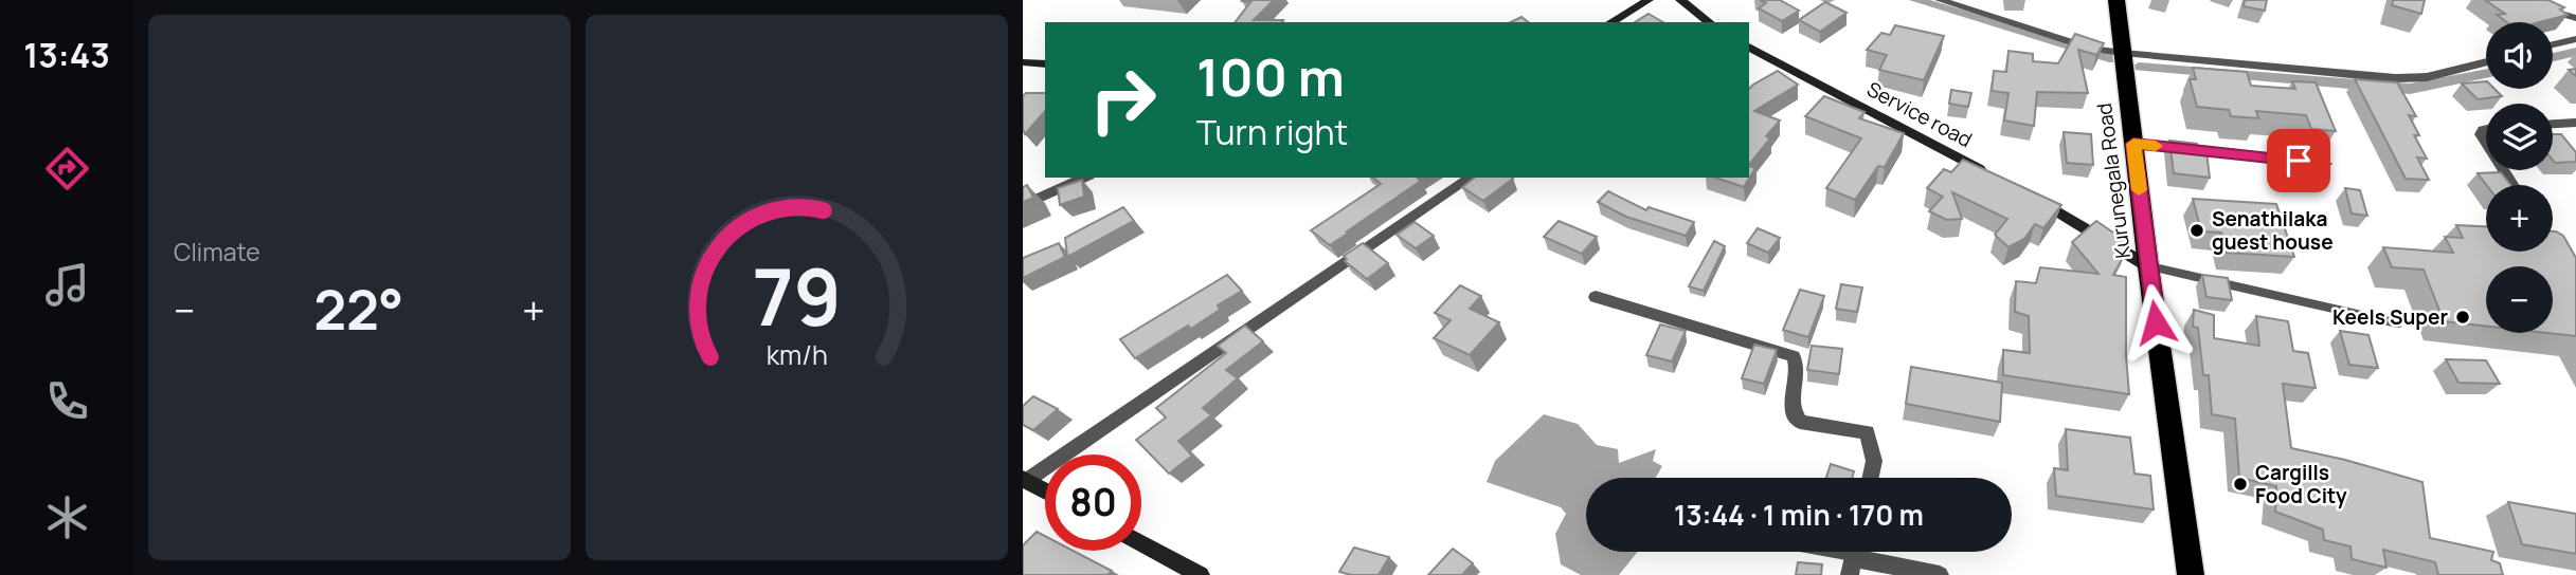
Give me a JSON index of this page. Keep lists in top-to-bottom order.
{
  "streets": {
    "highway": ["Kurunegala Road"],
    "street": ["Service road"]
  },
  "places": ["Senathilaka guest house", "Keels Super", "Cargills Food City"],
  "page": {
    "tabs": "13:43",
    "tile": "Climate",
    "map_buttons": ["+", "−"],
    "turn": ["100 m", "Turn right"],
    "heat": ["−", "22°", "+"],
    "limit": "80",
    "trip": "13:44 · 1 min · 170 m",
    "gauge": ["79", "km/h"]
  }
}
